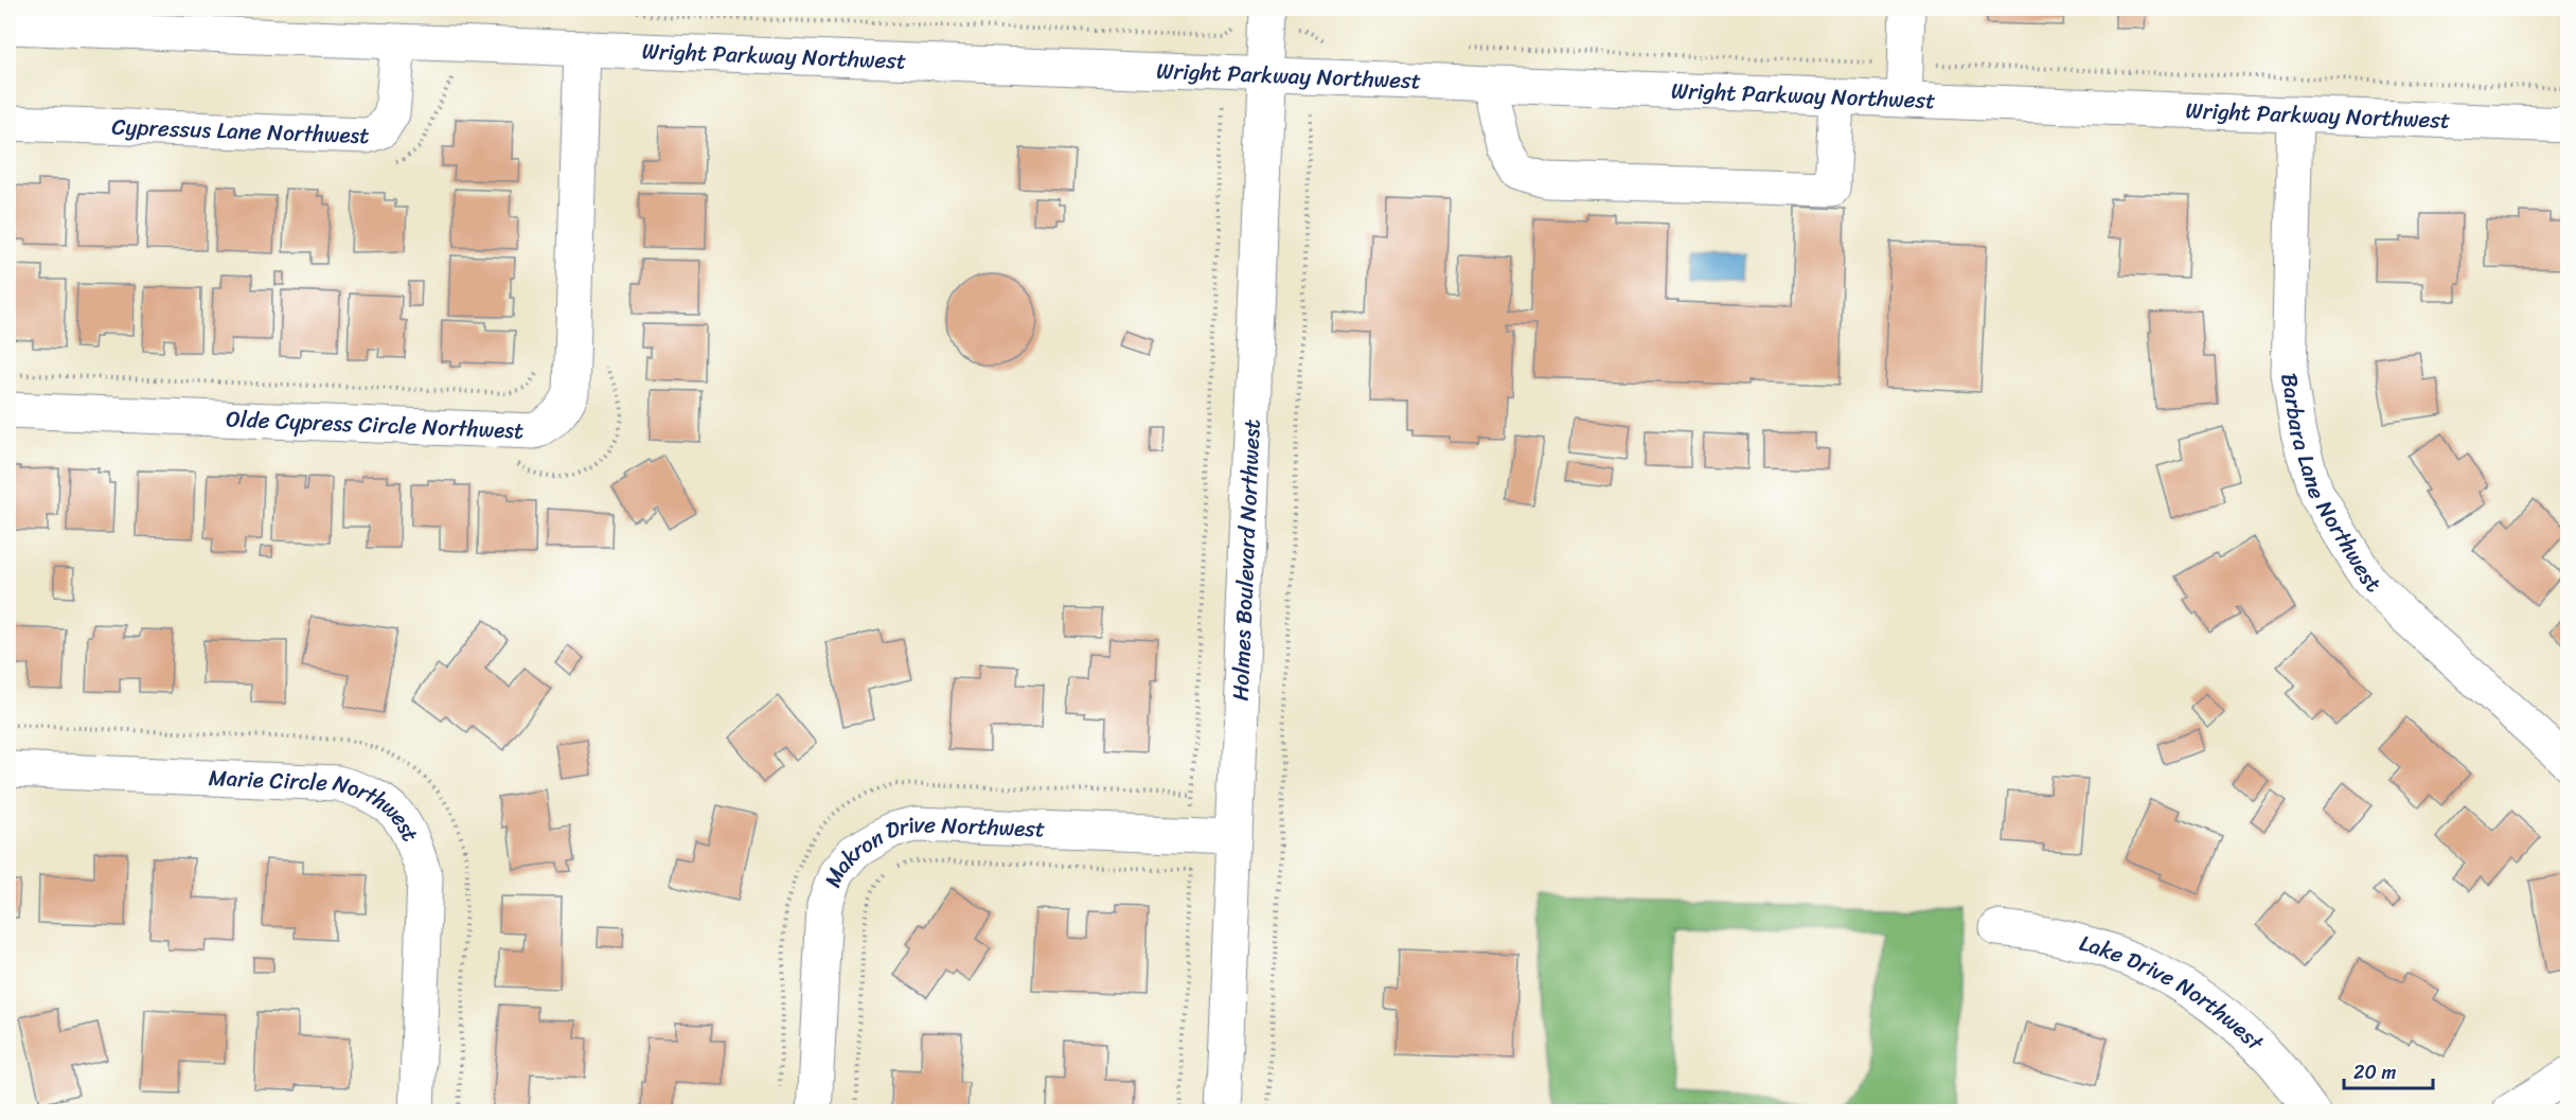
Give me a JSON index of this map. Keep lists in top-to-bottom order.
{
  "streets": {
    "street": [
      "Wright Parkway Northwest",
      "Cypressus Lane Northwest",
      "Olde Cypress Circle Northwest",
      "Barbara Lane Northwest",
      "Holmes Boulevard Northwest",
      "Marie Circle Northwest",
      "Makron Drive Northwest",
      "Lake Drive Northwest"
    ]
  },
  "crossings": [
    ["Wright Parkway Northwest", "Cypressus Lane Northwest"],
    ["Wright Parkway Northwest", "Olde Cypress Circle Northwest"],
    ["Wright Parkway Northwest", "Barbara Lane Northwest"],
    ["Wright Parkway Northwest", "Holmes Boulevard Northwest"],
    ["Holmes Boulevard Northwest", "Makron Drive Northwest"]
  ],
  "scale_bar": "20 m"
}
